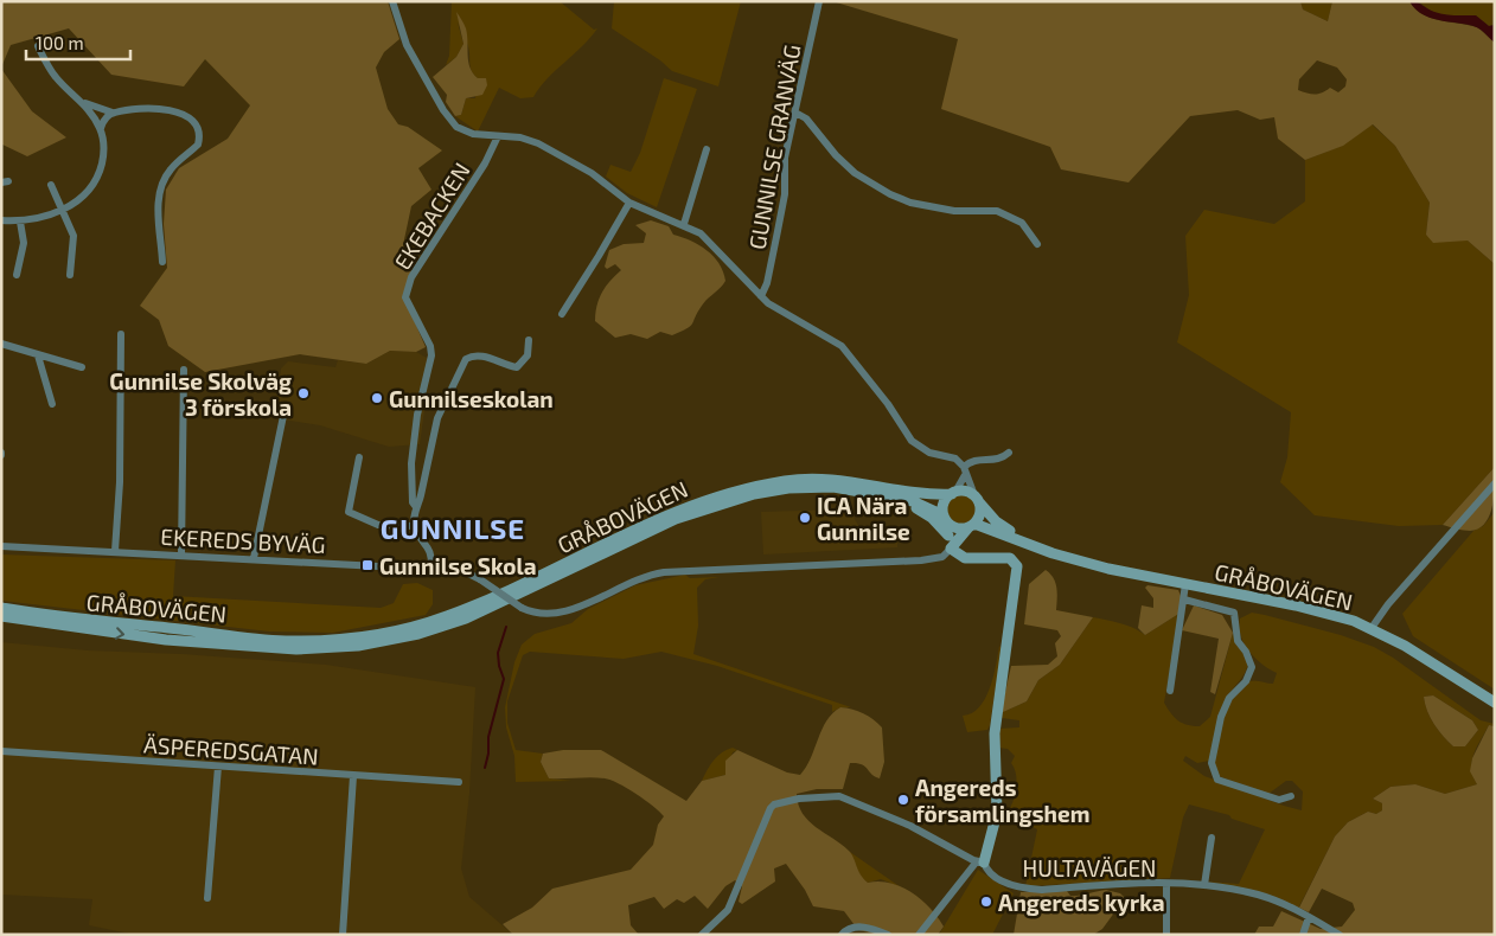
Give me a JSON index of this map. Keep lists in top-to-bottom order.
{
  "streets": {
    "main road": ["GRÅBOVÄGEN"],
    "street": [
      "GUNNILSE GRANVÄG",
      "EKEBACKEN",
      "EKEREDS BYVÄG",
      "ÄSPEREDSGATAN",
      "HULTAVÄGEN"
    ]
  },
  "crossings": [
    ["GRÅBOVÄGEN", "EKEREDS BYVÄG"]
  ],
  "districts": ["GUNNILSE"],
  "places": {
    "other": [
      "Gunnilse Skolväg 3 förskola",
      "Gunnilseskolan",
      "ICA Nära Gunnilse",
      "Angereds församlingshem",
      "Angereds kyrka"
    ],
    "transit": ["Gunnilse Skola"]
  },
  "scale_bar": "100 m"
}
